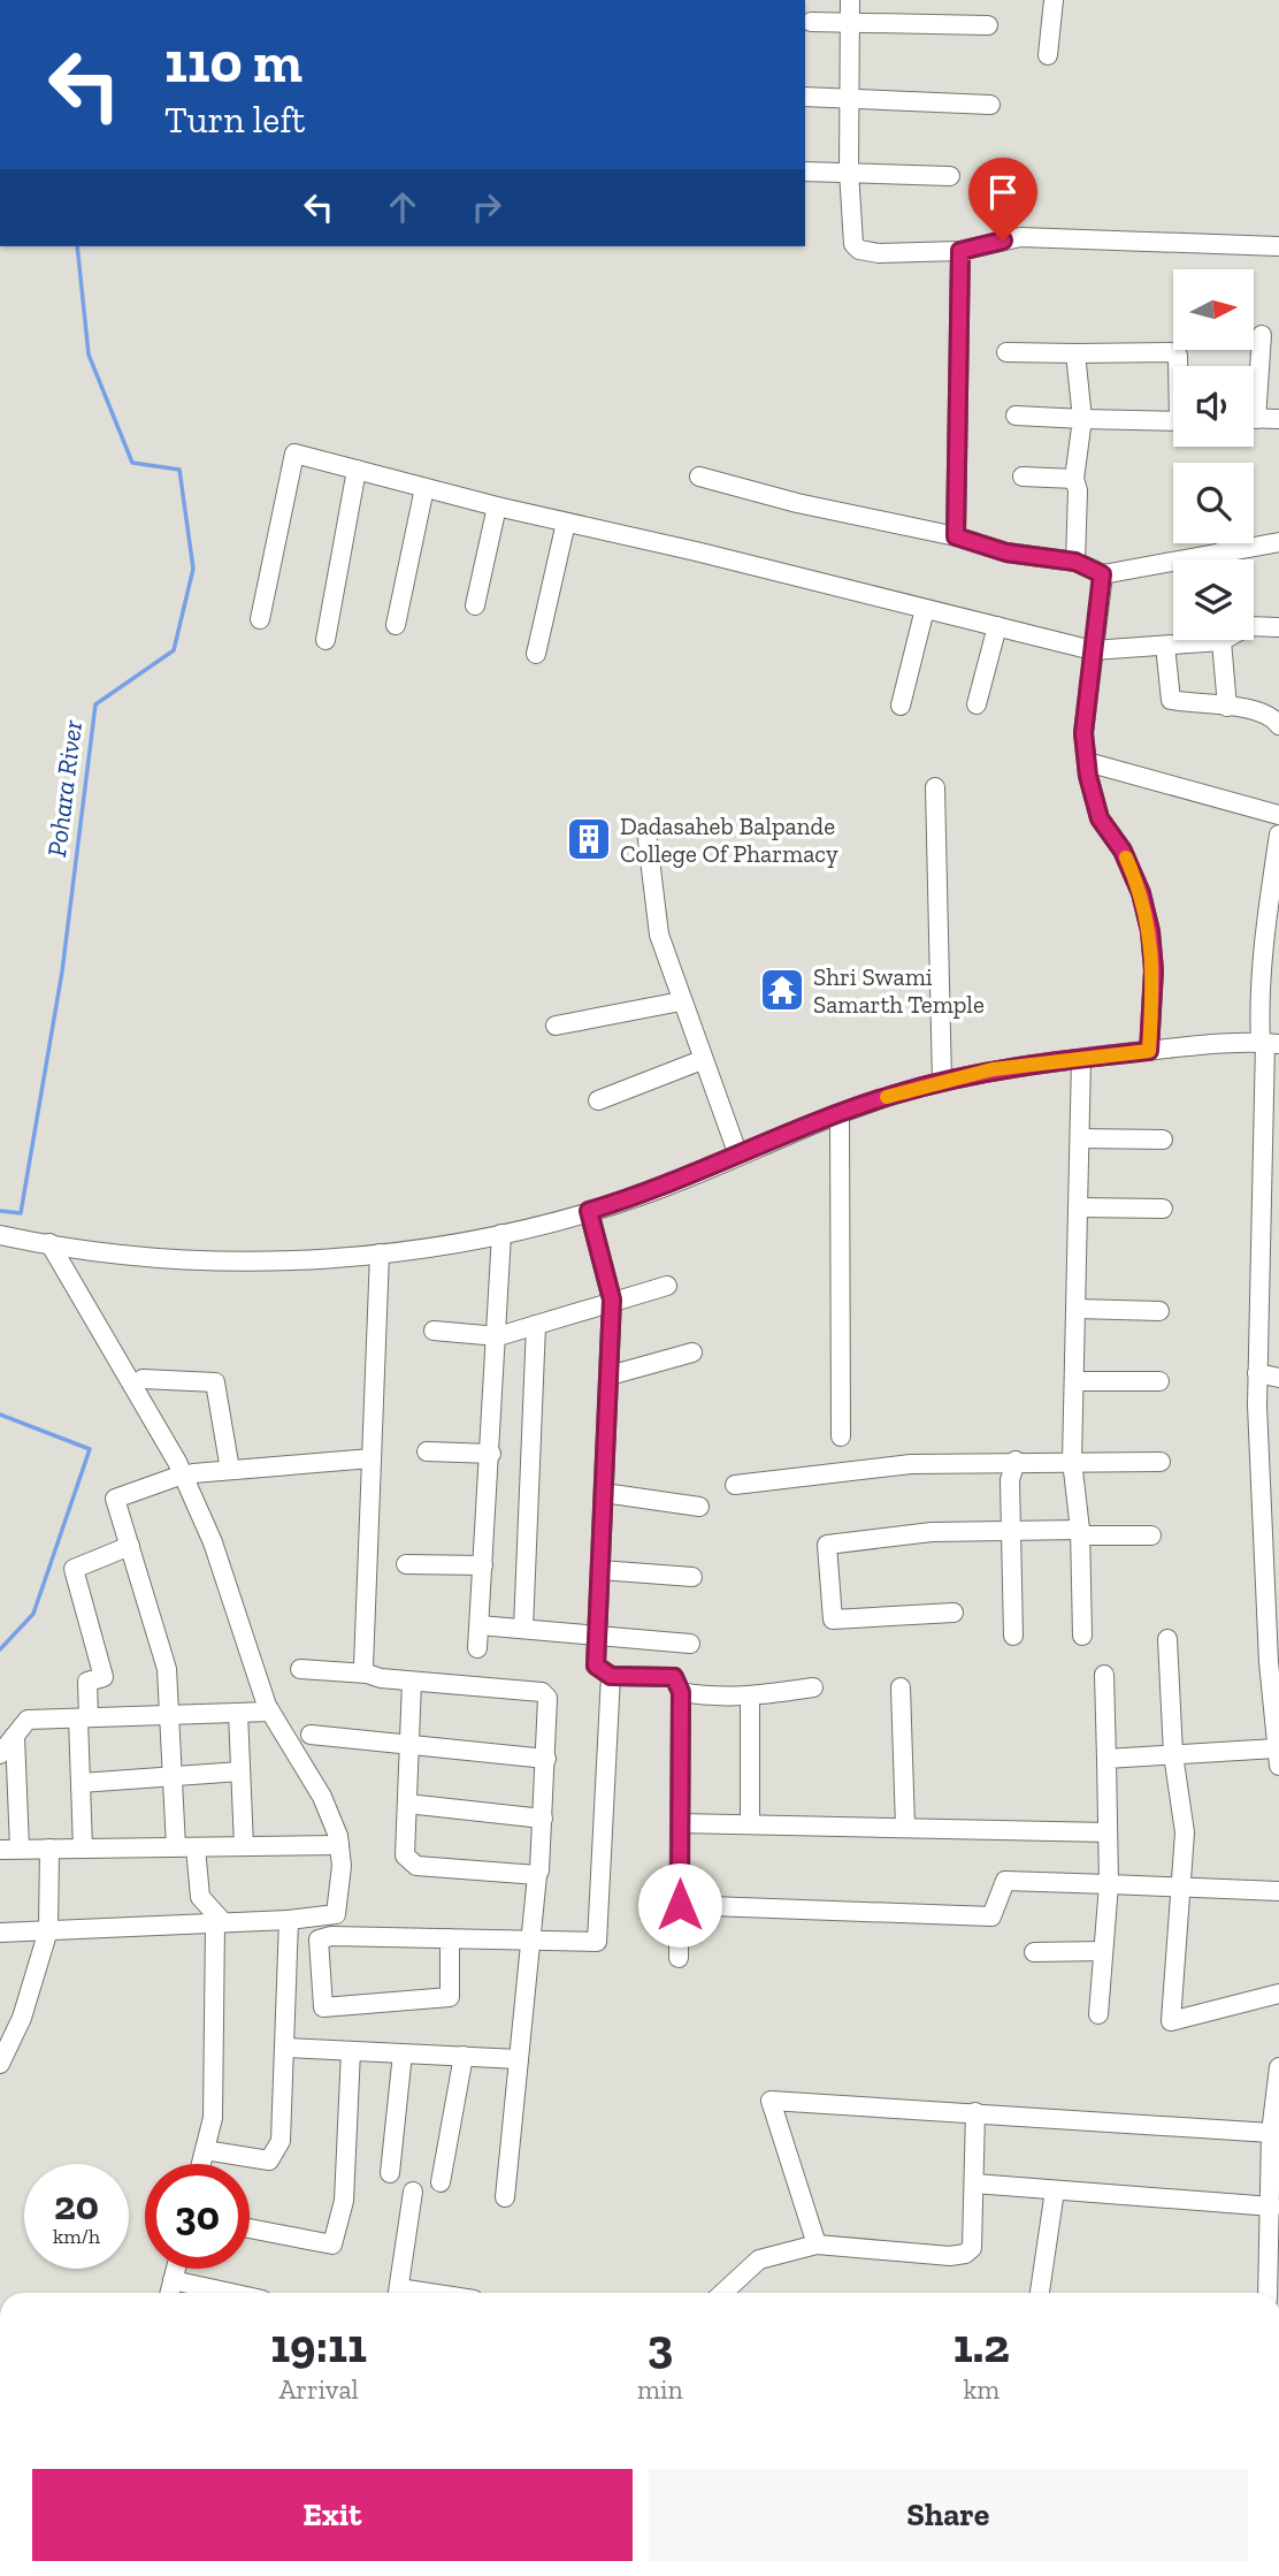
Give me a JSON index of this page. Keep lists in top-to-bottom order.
{
  "water": ["Pohara River"],
  "places": {
    "building": ["Dadasaheb Balpande College Of Pharmacy"],
    "temple": ["Shri Swami Samarth Temple"]
  },
  "north": "right",
  "page": {
    "turn": ["110 m", "Turn left"],
    "speed": "20 km/h",
    "limit": "30",
    "eta": [
      "19:11",
      "Arrival",
      "3",
      "min",
      "1.2",
      "km"
    ],
    "buttons": ["Exit", "Share"]
  }
}
